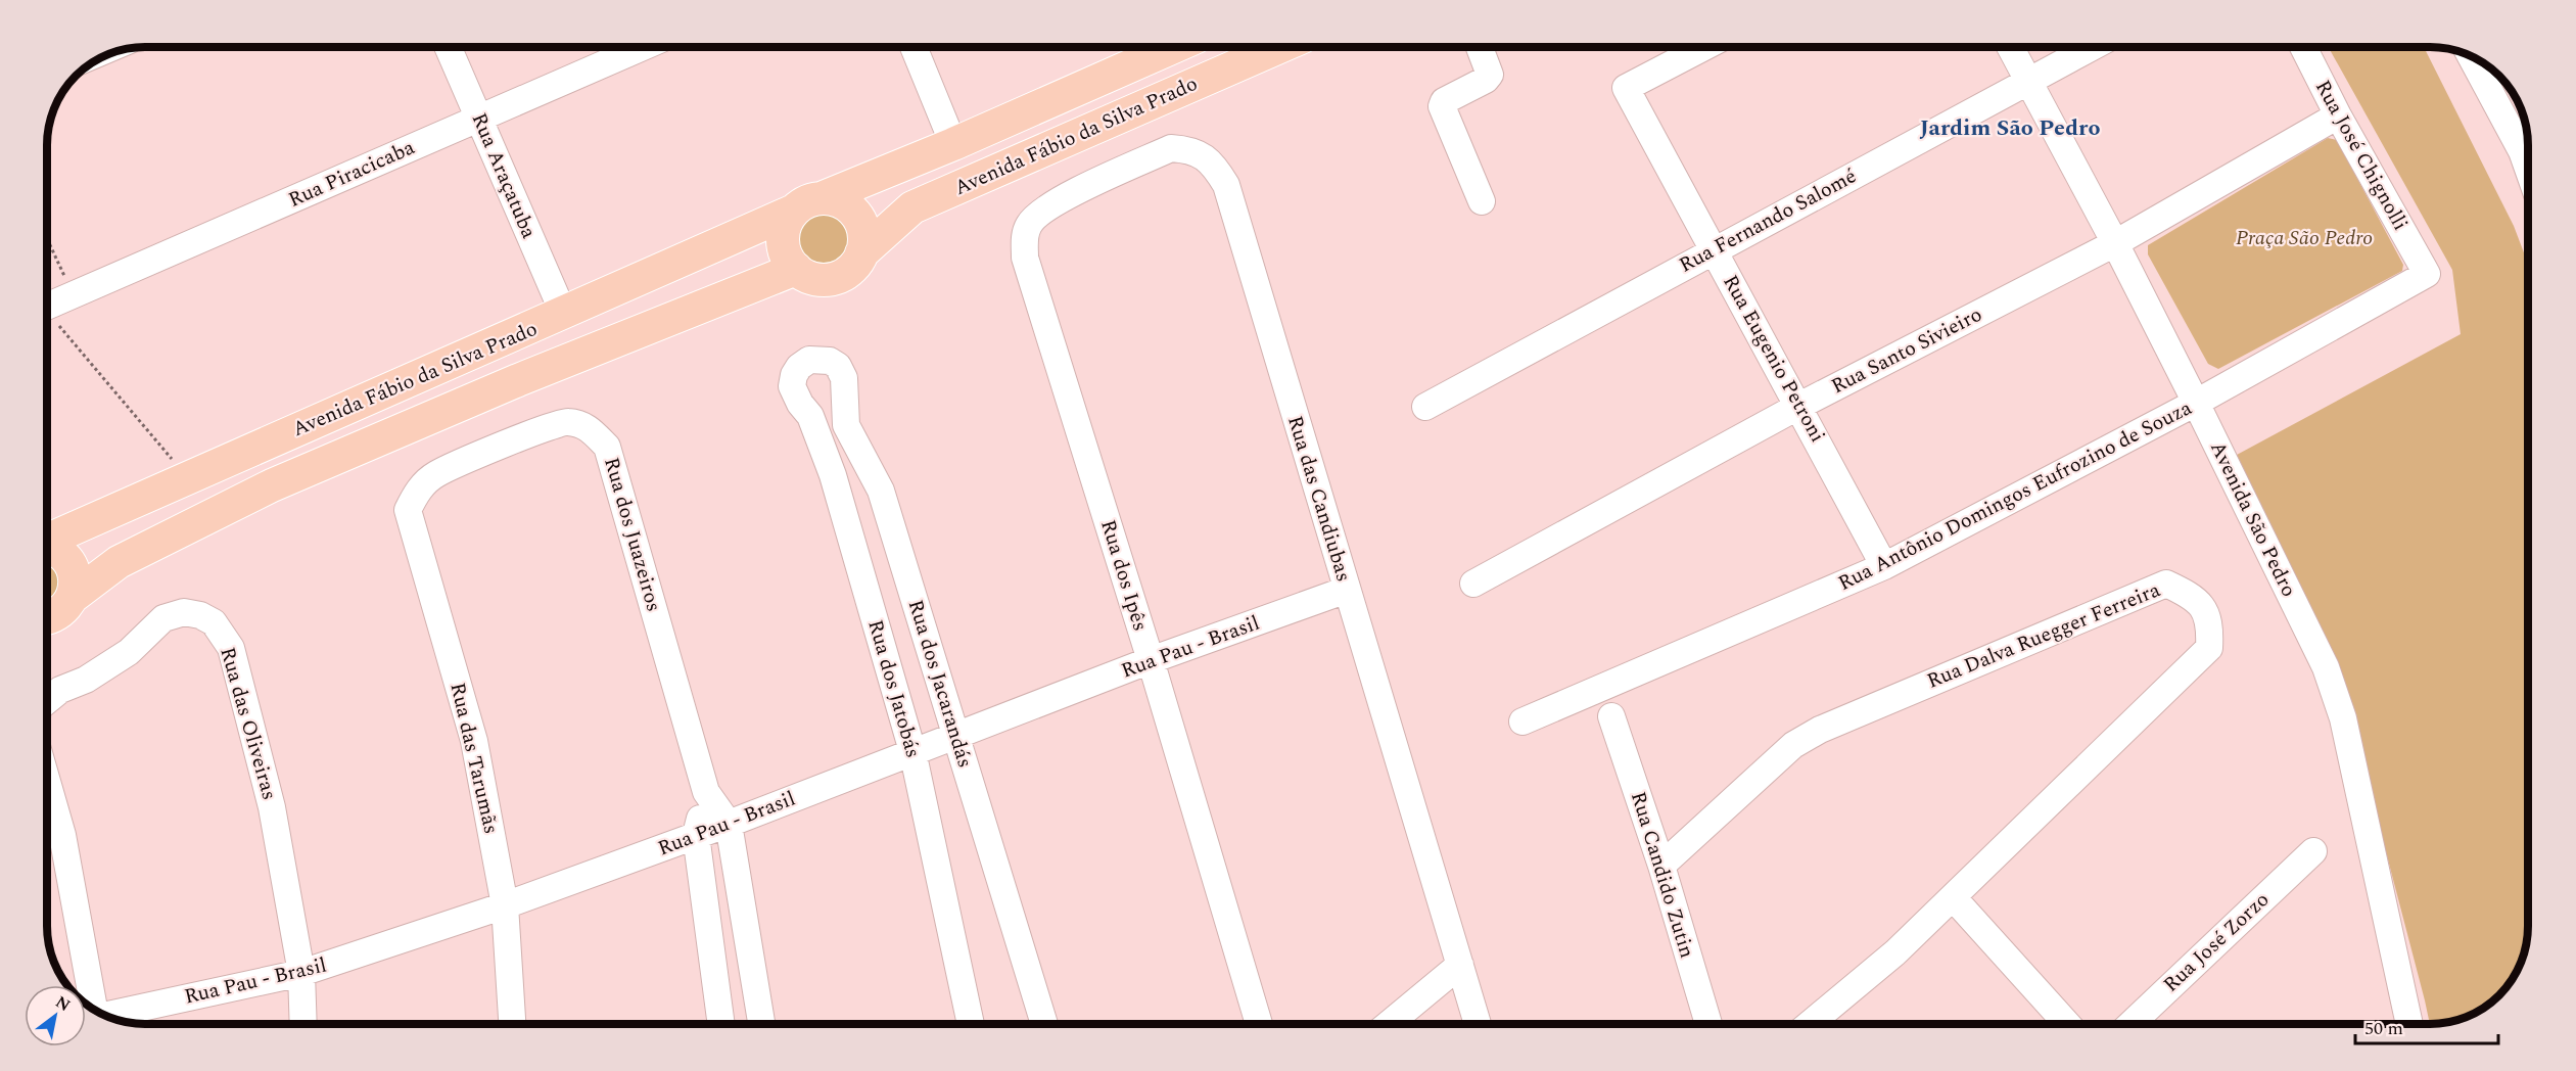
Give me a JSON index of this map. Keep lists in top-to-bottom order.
{
  "streets": {
    "main road": ["Avenida Fábio da Silva Prado"],
    "street": [
      "Rua José Chignolli",
      "Rua Piracicaba",
      "Rua Araçatuba",
      "Rua Fernando Salomé",
      "Rua Santo Sivieiro",
      "Rua Eugenio Petroni",
      "Rua Antônio Domingos Eufrozino de Souza",
      "Rua das Candiubas",
      "Avenida São Pedro",
      "Rua dos Juazeiros",
      "Rua dos Ipês",
      "Rua Dalva Ruegger Ferreira",
      "Rua Pau - Brasil",
      "Rua dos Jacarandás",
      "Rua dos Jatobás",
      "Rua das Oliveiras",
      "Rua das Tarumãs",
      "Rua Candido Zutin",
      "Rua José Zorzo"
    ]
  },
  "crossings": [
    ["Avenida Fábio da Silva Prado", "Rua Araçatuba"],
    ["Rua José Chignolli", "Rua Santo Sivieiro"],
    ["Rua José Chignolli", "Rua Antônio Domingos Eufrozino de Souza"],
    ["Rua Piracicaba", "Rua Araçatuba"],
    ["Rua Fernando Salomé", "Rua Eugenio Petroni"],
    ["Rua Fernando Salomé", "Avenida São Pedro"],
    ["Rua Santo Sivieiro", "Rua Eugenio Petroni"],
    ["Rua Santo Sivieiro", "Avenida São Pedro"],
    ["Rua Eugenio Petroni", "Rua Antônio Domingos Eufrozino de Souza"],
    ["Rua Antônio Domingos Eufrozino de Souza", "Avenida São Pedro"],
    ["Rua das Candiubas", "Rua dos Ipês"],
    ["Rua das Candiubas", "Rua Pau - Brasil"],
    ["Rua dos Juazeiros", "Rua Pau - Brasil"],
    ["Rua dos Juazeiros", "Rua das Tarumãs"],
    ["Rua dos Ipês", "Rua Pau - Brasil"],
    ["Rua Dalva Ruegger Ferreira", "Rua Candido Zutin"],
    ["Rua Pau - Brasil", "Rua dos Jacarandás"],
    ["Rua Pau - Brasil", "Rua dos Jatobás"],
    ["Rua Pau - Brasil", "Rua das Oliveiras"],
    ["Rua Pau - Brasil", "Rua das Tarumãs"],
    ["Rua dos Jacarandás", "Rua dos Jatobás"]
  ],
  "districts": ["Jardim São Pedro"],
  "parks": ["Praça São Pedro"],
  "scale_bar": "50 m",
  "north": "top right"
}
